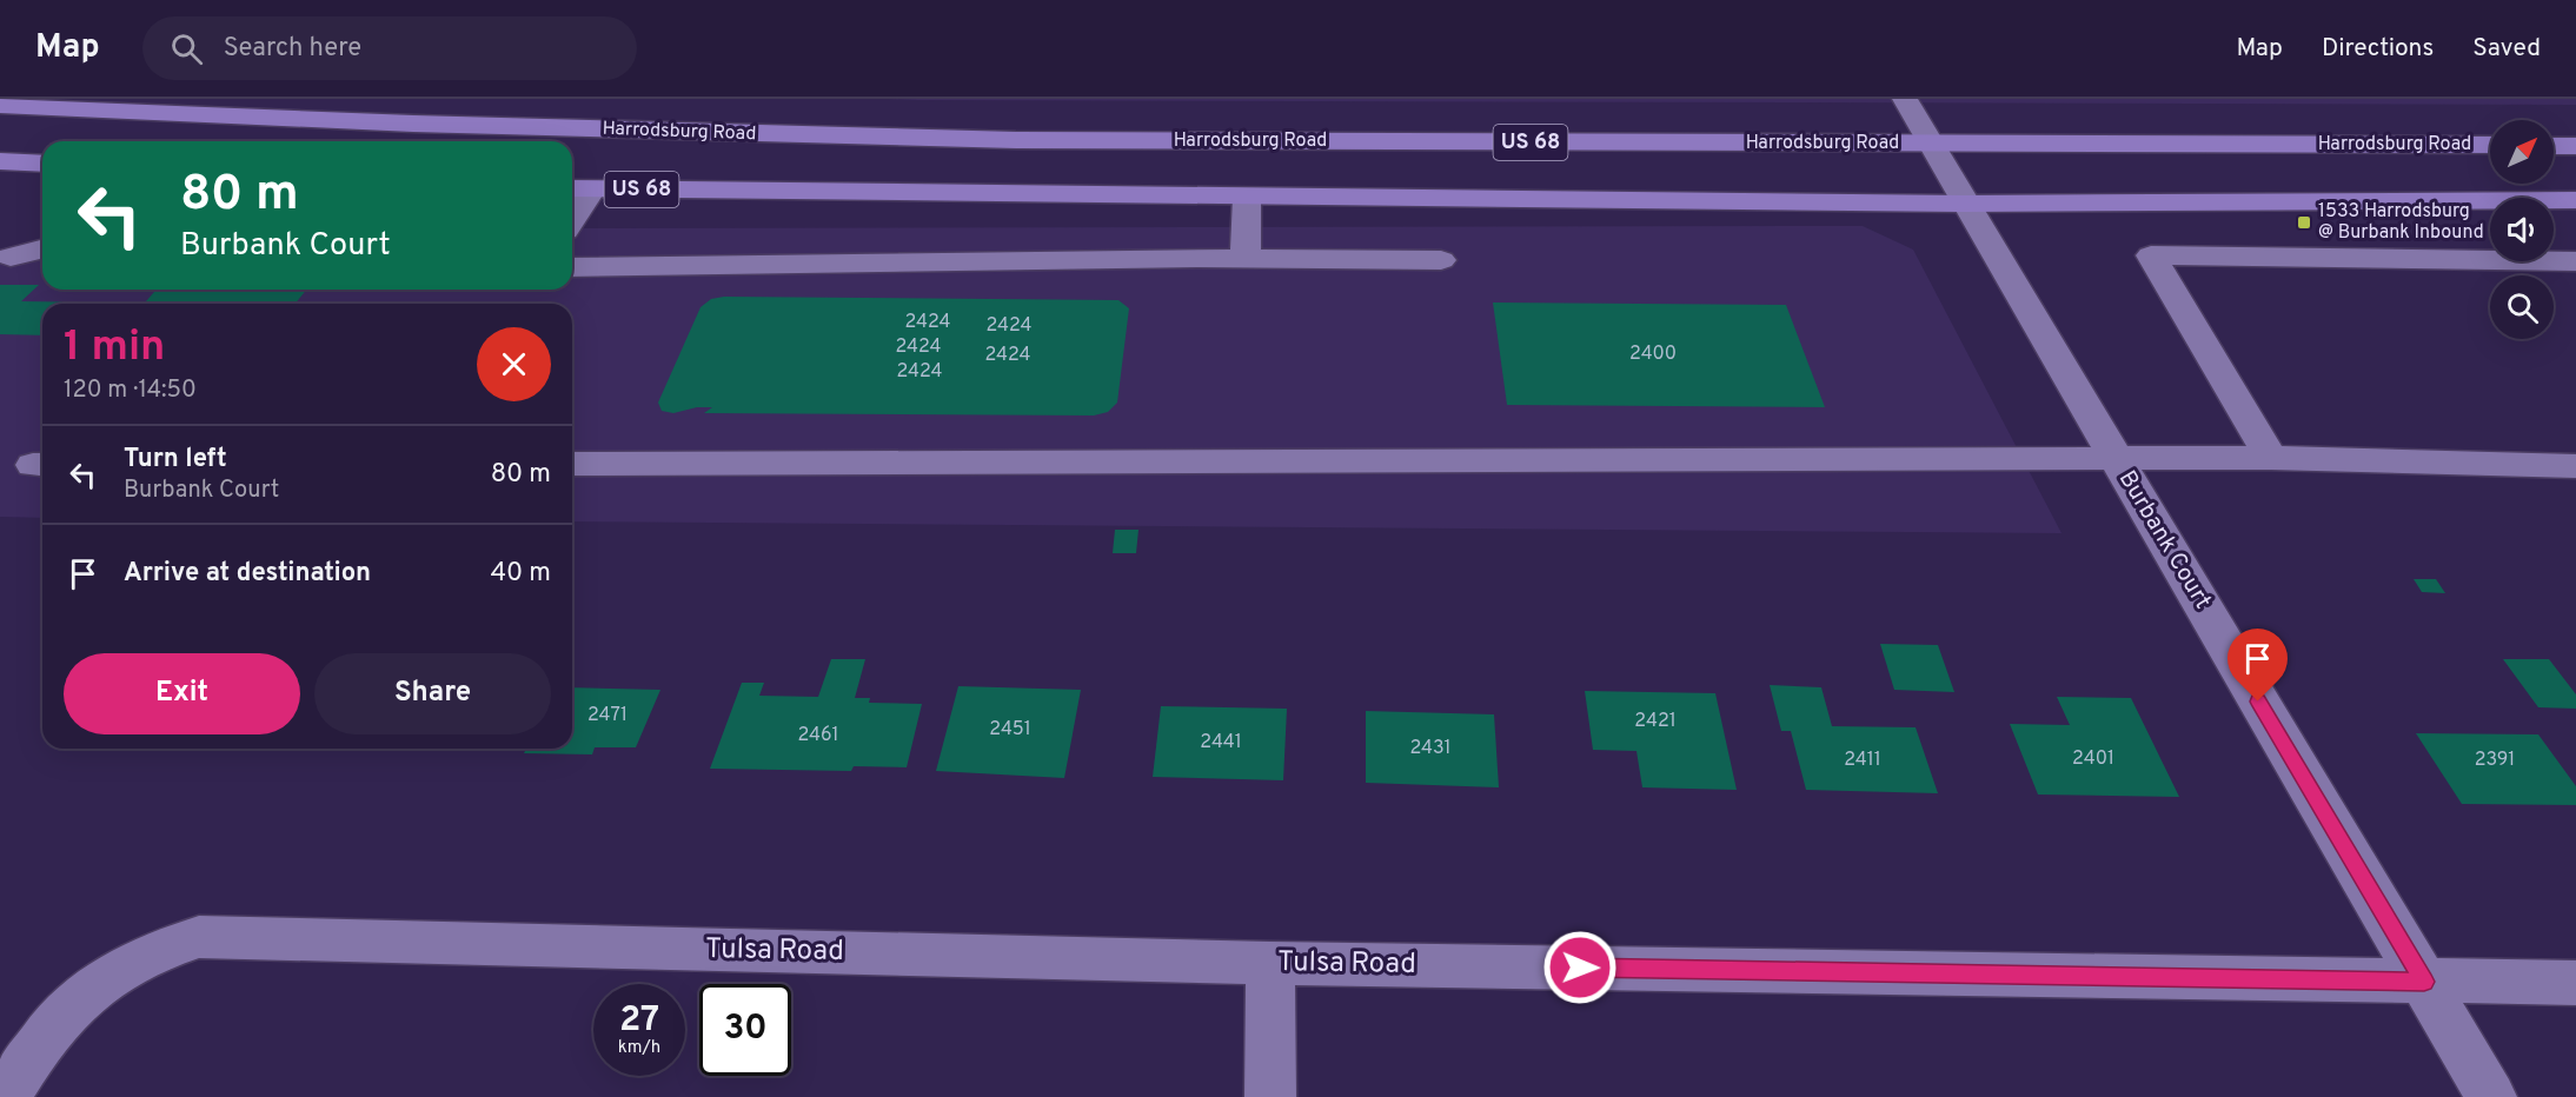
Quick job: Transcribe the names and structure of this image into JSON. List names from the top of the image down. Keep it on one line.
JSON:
{"streets":{"main road":["Harrodsburg Road","US 68"],"street":["Burbank Court","Tulsa Road"]},"crossings":[["Harrodsburg Road","Burbank Court"],["US 68","Burbank Court"],["Burbank Court","Tulsa Road"]],"places":{"transit":["1533 Harrodsburg @ Burbank Inbound"]},"house_numbers":["2424","2424","2424","2400","2424","2424","2471","2421","2451","2461","2441","2431","2401","2411","2391"],"north":"top right","page":{"header":"Map","search":"Search here","nav":["Map","Directions","Saved"],"turn":["80 m","Burbank Court"],"heading":["1 min","120 m · 14:50"],"list":[{"name":"Turn left","note":"Burbank Court","value":"80 m"},{"name":"Arrive at destination","value":"40 m"}],"buttons":["Exit","Share"],"speed":"27 km/h","limit":"30"}}
